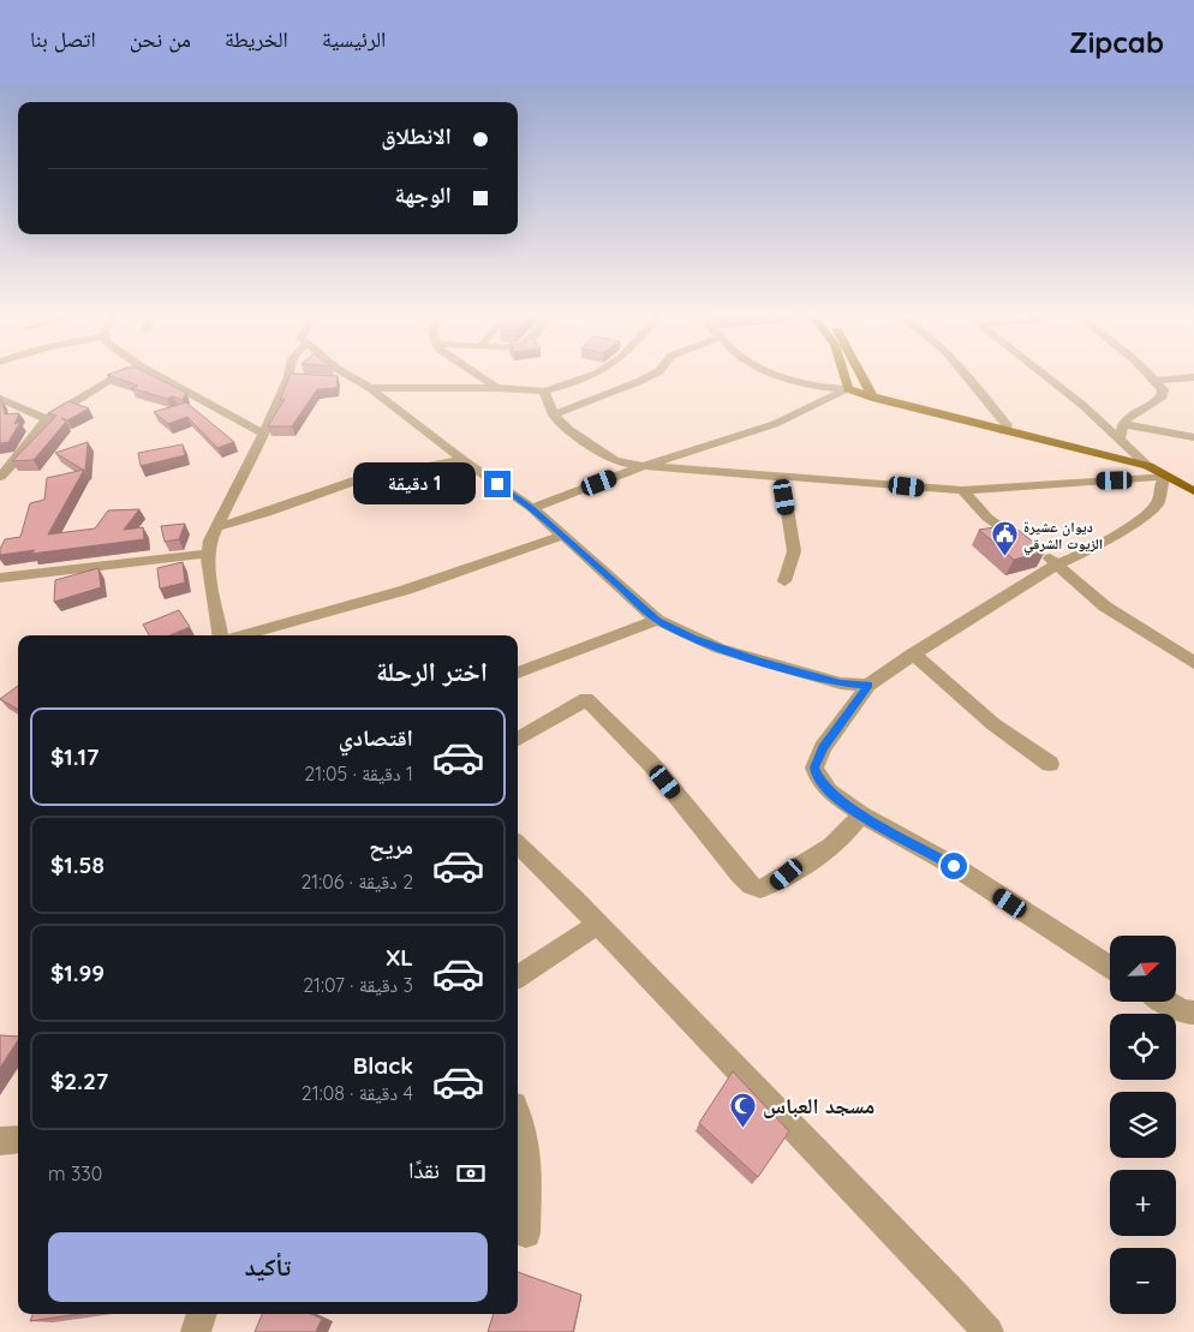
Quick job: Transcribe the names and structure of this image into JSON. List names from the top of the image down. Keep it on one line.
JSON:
{"places":{"public building":["ديوان عشيرة الزيوت الشرقي"],"mosque":["مسجد العباس"]},"north":"top right","page":{"header":"Zipcab","nav":["الرئيسية","الخريطة","من نحن","اتصل بنا"],"banner":["الانطلاق","الوجهة"],"bubble":"1 دقيقة","heading":"اختر الرحلة","list":[{"name":"اقتصادي","note":"1 دقيقة · 21:05","value":"$1.17"},{"name":"مريح","note":"2 دقيقة · 21:06","value":"$1.58"},{"name":"XL","note":"3 دقيقة · 21:07","value":"$1.99"},{"name":"Black","note":"4 دقيقة · 21:08","value":"$2.27"}],"map_buttons":["+","−"],"pay":["نقدًا","330 m"],"buttons":"تأكيد"}}
